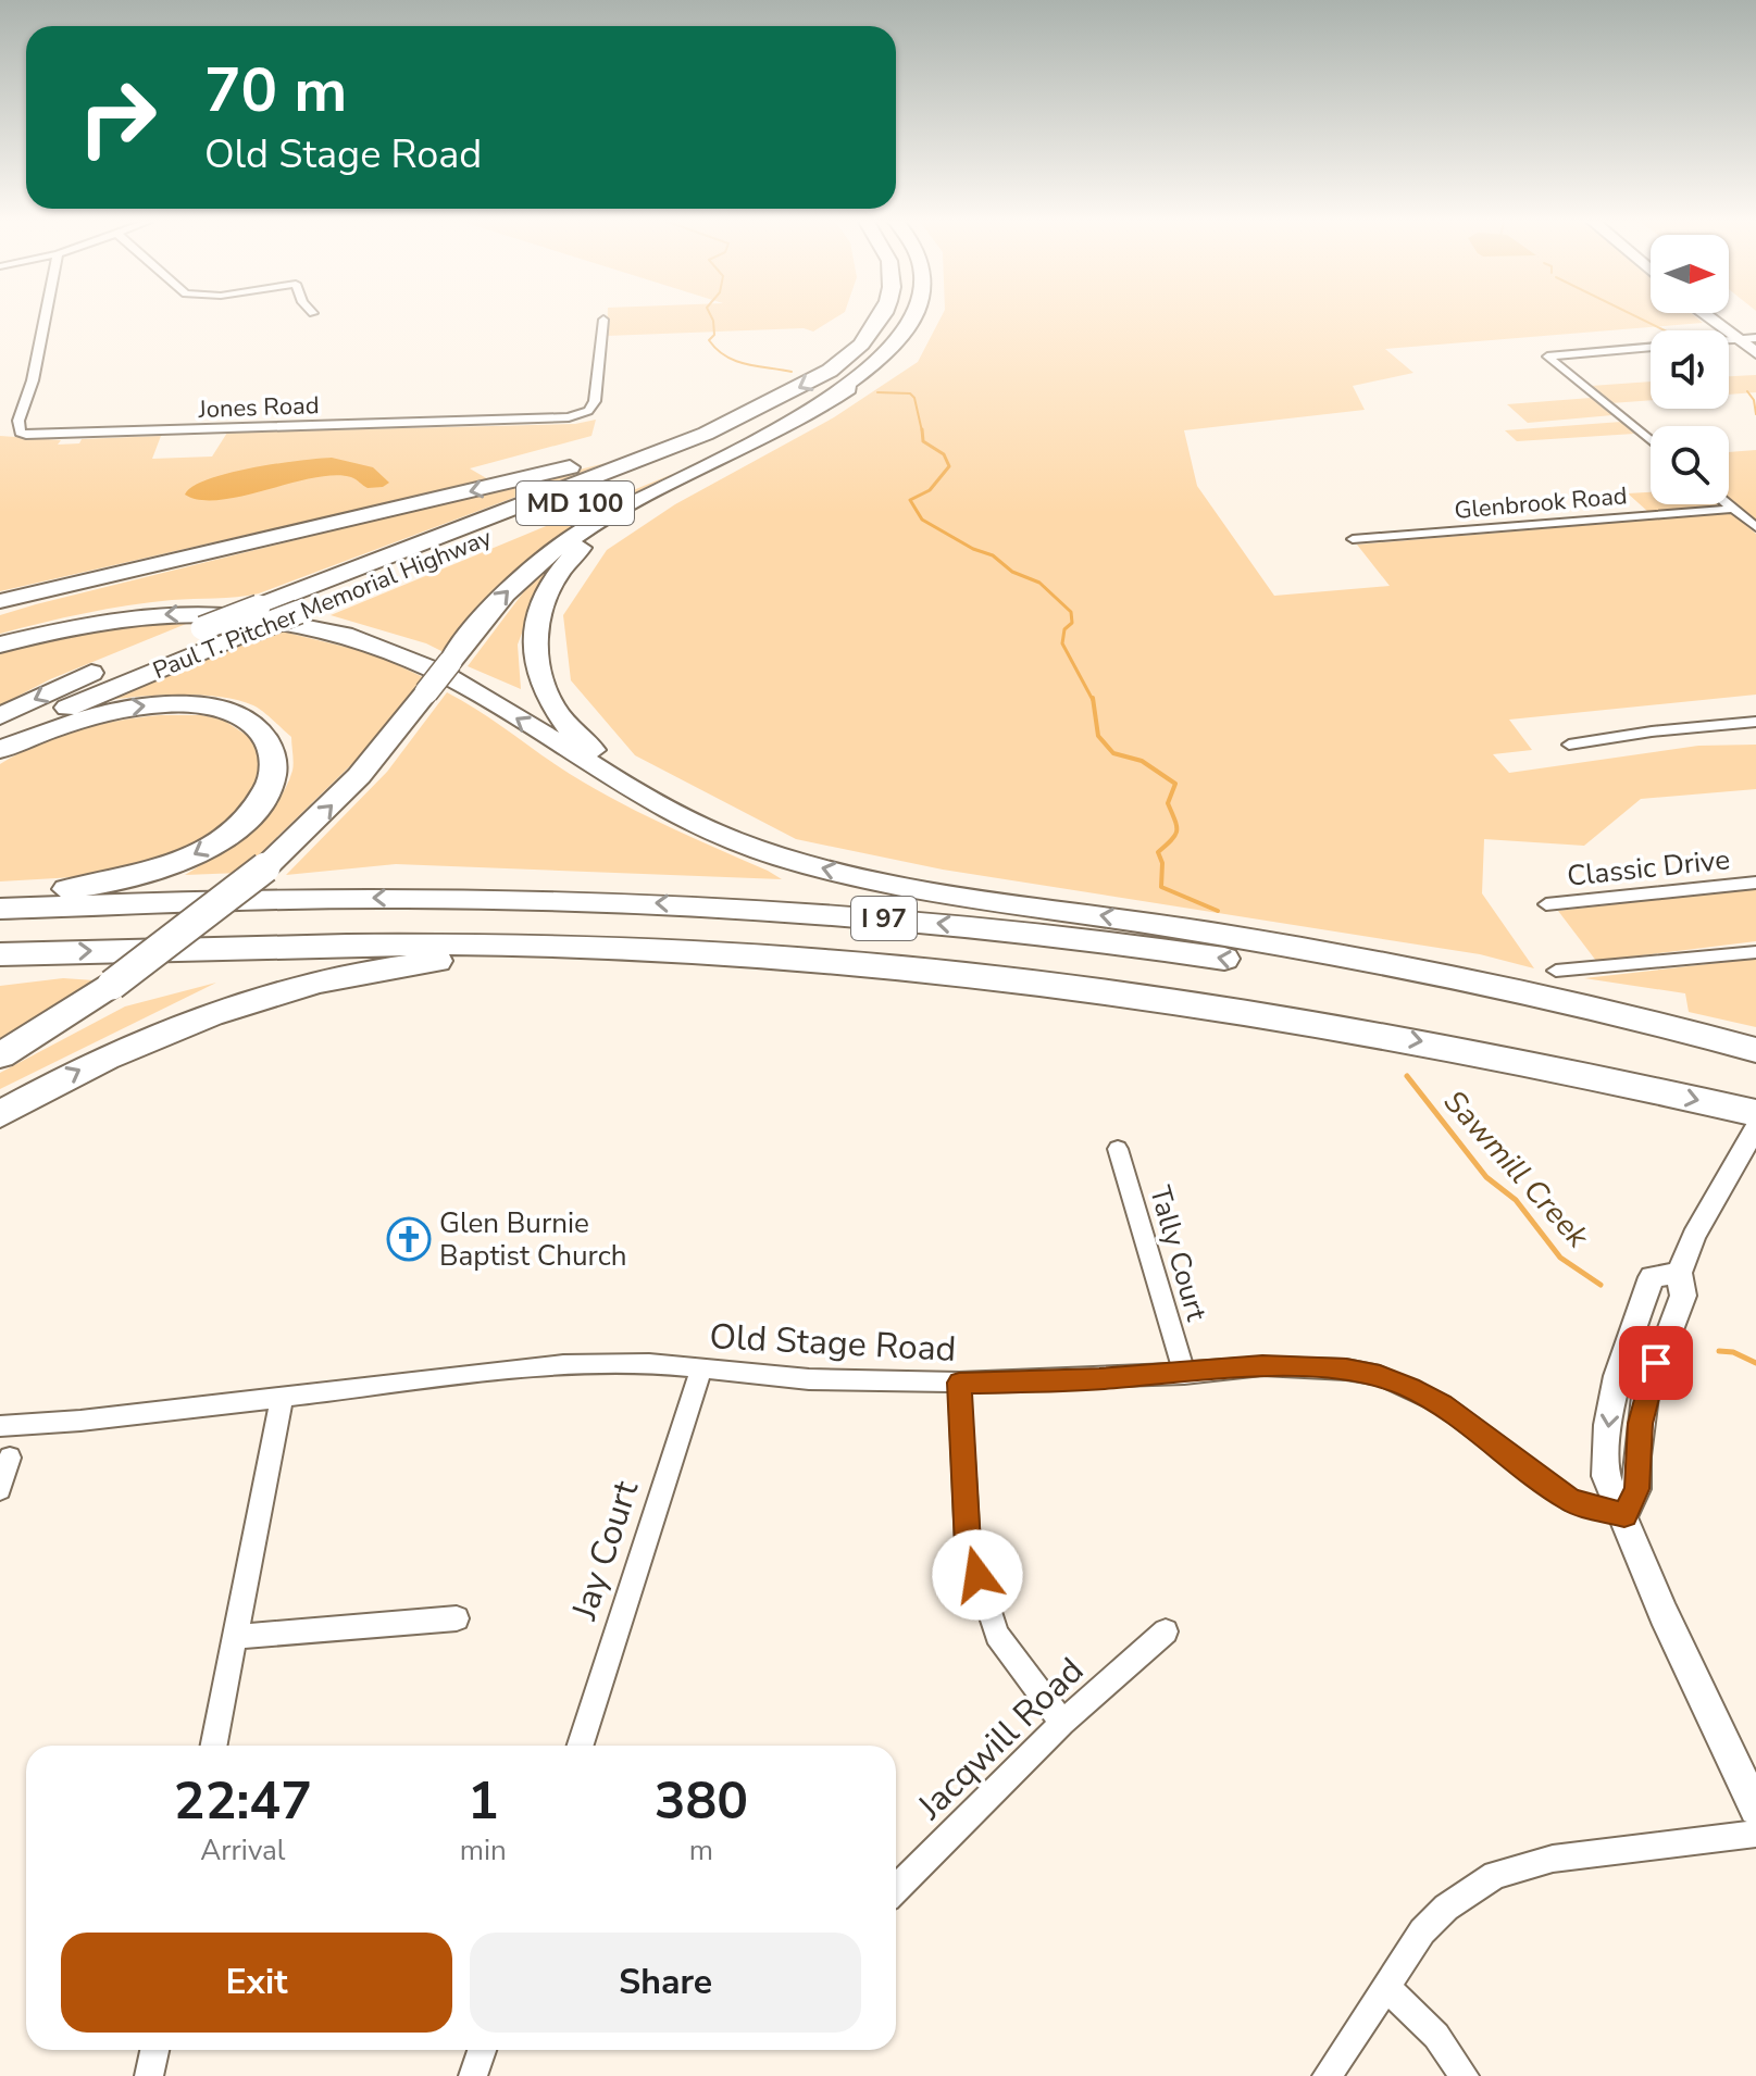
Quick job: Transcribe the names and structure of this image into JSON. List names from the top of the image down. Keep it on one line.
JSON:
{"streets":{"highway":["MD 100","Paul T. Pitcher Memorial Highway","I 97"],"street":["Jones Road","Glenbrook Road","Classic Drive","Tally Court","Old Stage Road","Jay Court","Jacqwill Road"]},"crossings":[["Tally Court","Old Stage Road"],["Old Stage Road","Jay Court"]],"water":["Sawmill Creek"],"places":{"church":["Glen Burnie Baptist Church"]},"north":"right","page":{"turn":["70 m","Old Stage Road"],"eta":["22:47","Arrival","1","min","380","m"],"buttons":["Exit","Share"]}}
